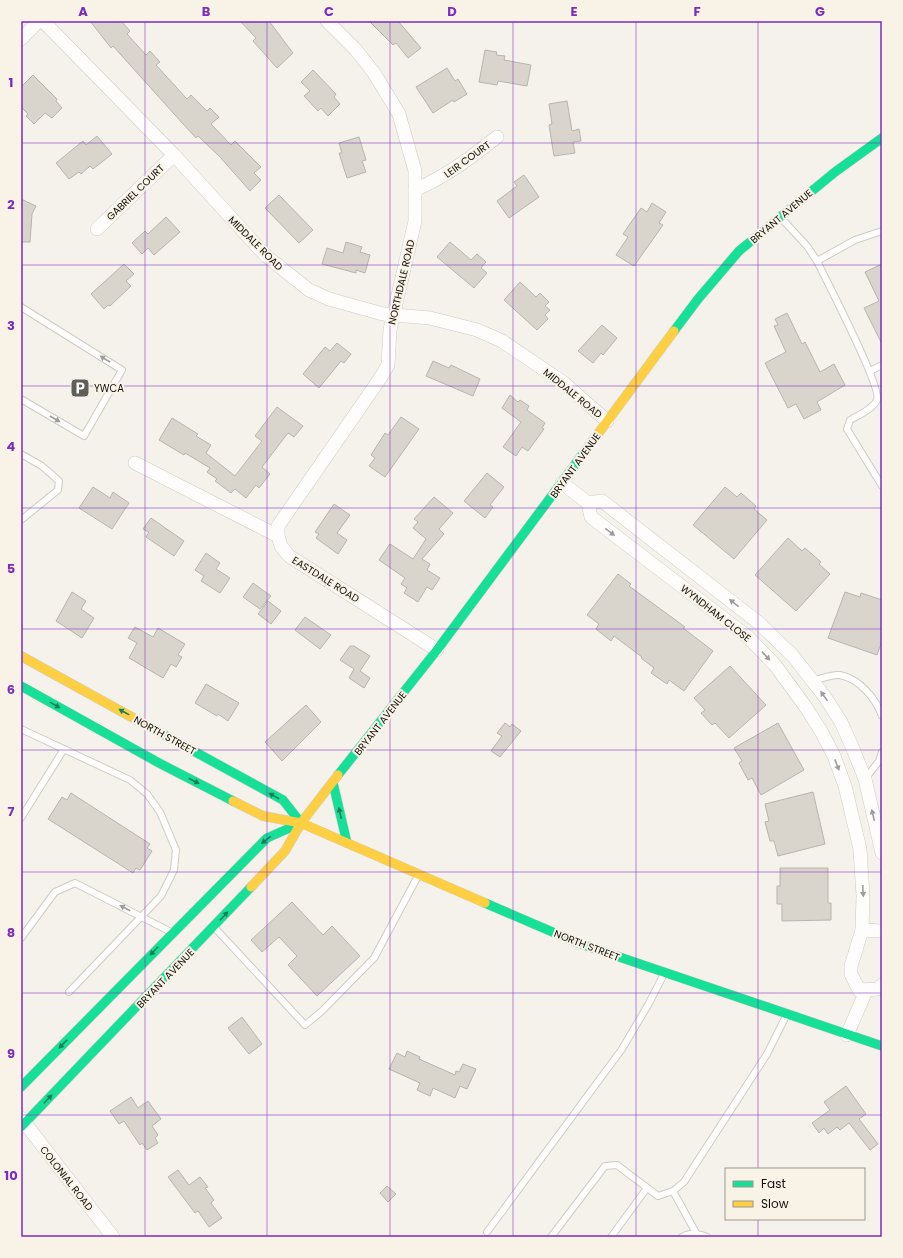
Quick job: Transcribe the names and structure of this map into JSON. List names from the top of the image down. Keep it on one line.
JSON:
{"streets":{"main road":["BRYANT AVENUE","NORTH STREET"],"street":["LEIR COURT","GABRIEL COURT","MIDDALE ROAD","NORTHDALE ROAD","EASTDALE ROAD","WYNDHAM CLOSE","COLONIAL ROAD"]},"crossings":[["LEIR COURT","NORTHDALE ROAD"],["GABRIEL COURT","MIDDALE ROAD"],["BRYANT AVENUE","MIDDALE ROAD"],["BRYANT AVENUE","EASTDALE ROAD"],["BRYANT AVENUE","WYNDHAM CLOSE"],["BRYANT AVENUE","NORTH STREET"],["BRYANT AVENUE","COLONIAL ROAD"],["MIDDALE ROAD","NORTHDALE ROAD"],["NORTHDALE ROAD","EASTDALE ROAD"]],"places":{"parking":["YWCA"]},"legend":["Fast","Slow"],"grid":{"columns":["A","B","C","D","E","F","G"],"rows":["1","2","3","4","5","6","7","8","9","10"]}}
